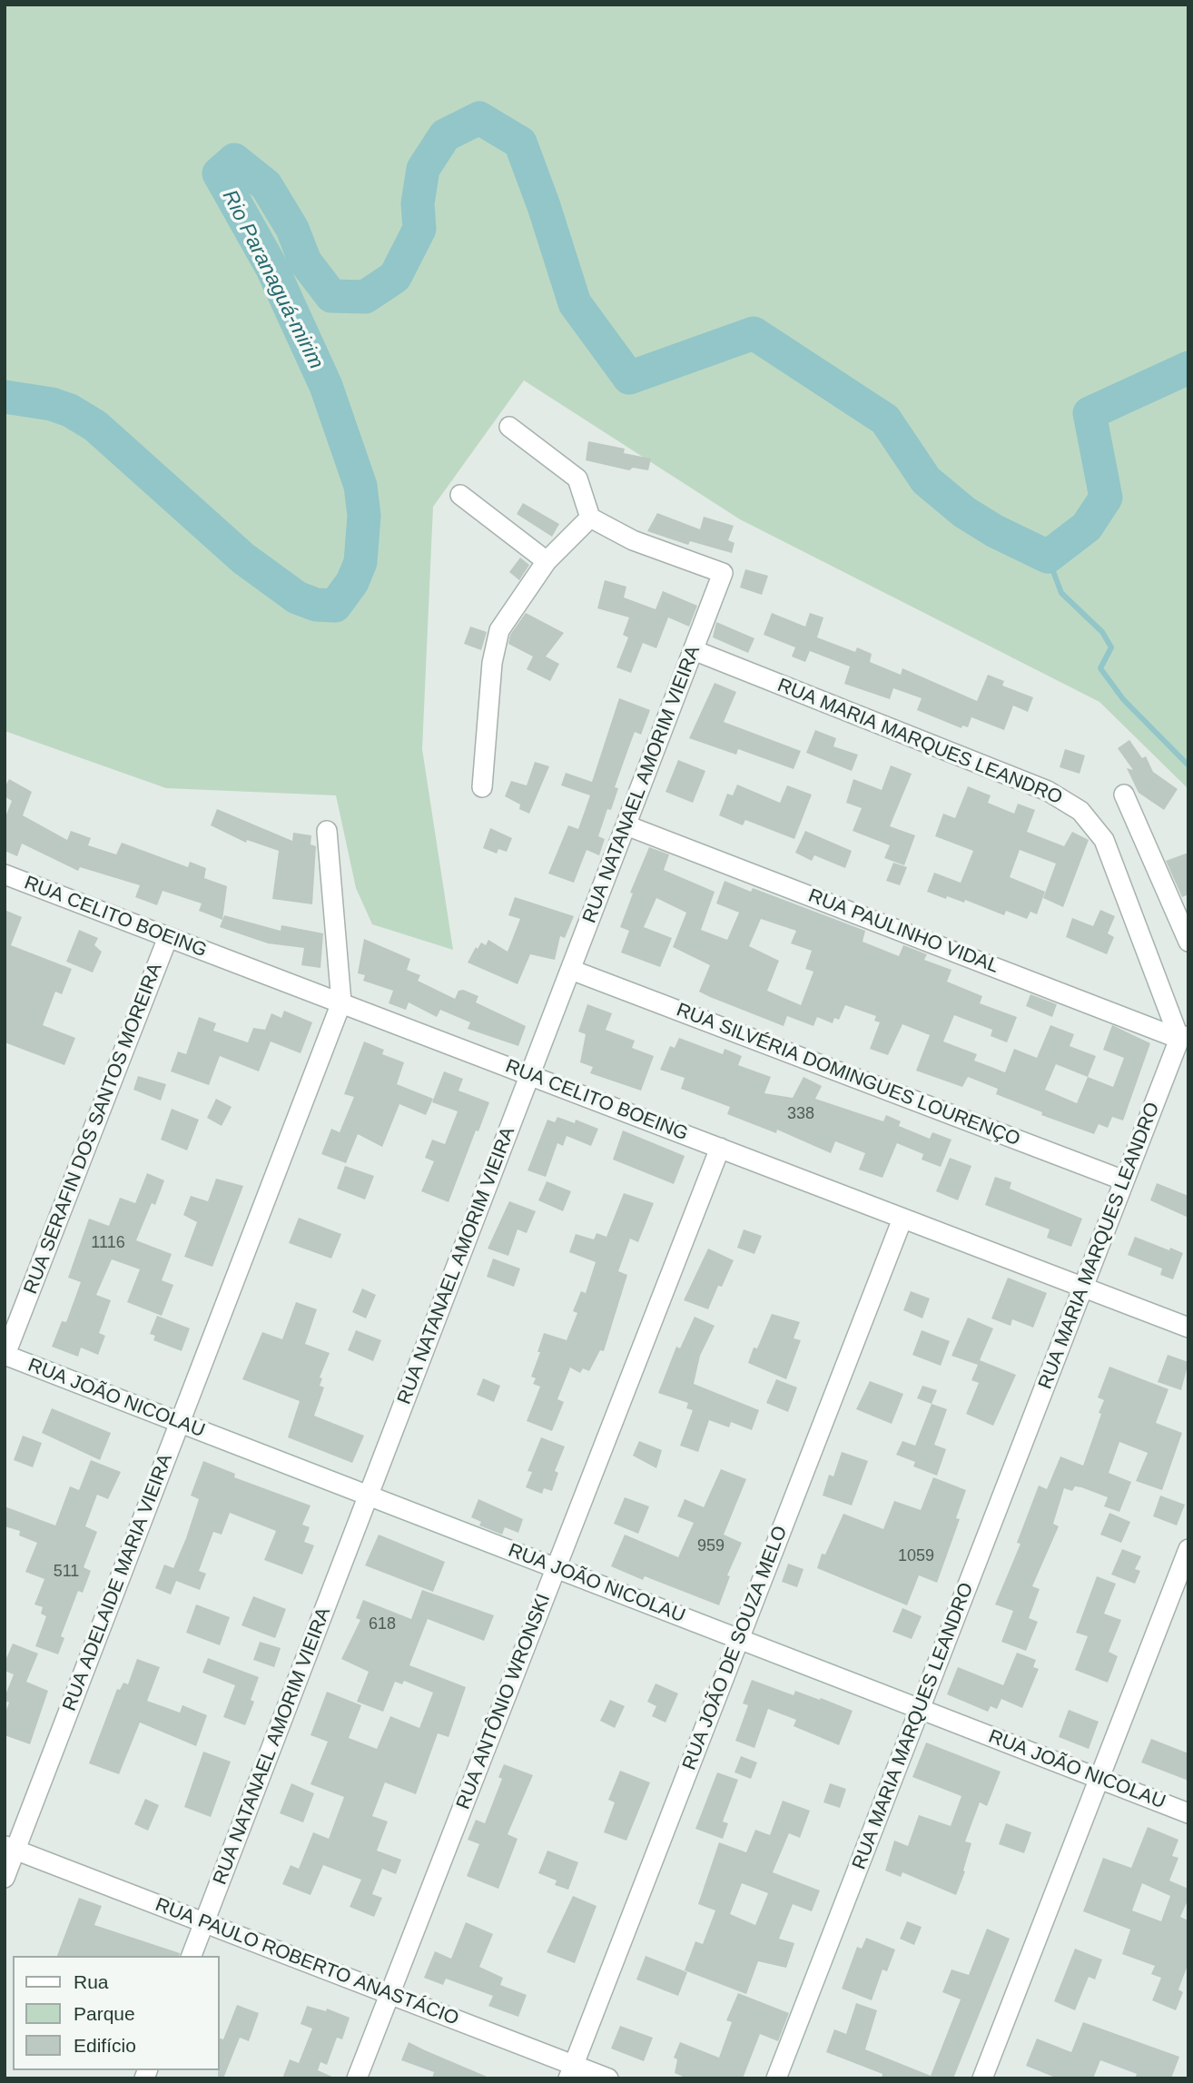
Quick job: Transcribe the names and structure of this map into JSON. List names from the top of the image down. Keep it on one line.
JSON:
{"streets":{"street":["RUA MARIA MARQUES LEANDRO","RUA NATANAEL AMORIM VIEIRA","RUA CELITO BOEING","RUA PAULINHO VIDAL","RUA SILVÉRIA DOMINGUES LOURENÇO","RUA SERAFIN DOS SANTOS MOREIRA","RUA JOÃO NICOLAU","RUA ADELAIDE MARIA VIEIRA","RUA JOÃO DE SOUZA MELO","RUA ANTÔNIO WRONSKI","RUA PAULO ROBERTO ANASTÁCIO"]},"crossings":[["RUA MARIA MARQUES LEANDRO","RUA NATANAEL AMORIM VIEIRA"],["RUA MARIA MARQUES LEANDRO","RUA CELITO BOEING"],["RUA MARIA MARQUES LEANDRO","RUA PAULINHO VIDAL"],["RUA MARIA MARQUES LEANDRO","RUA SILVÉRIA DOMINGUES LOURENÇO"],["RUA MARIA MARQUES LEANDRO","RUA JOÃO NICOLAU"],["RUA NATANAEL AMORIM VIEIRA","RUA CELITO BOEING"],["RUA NATANAEL AMORIM VIEIRA","RUA PAULINHO VIDAL"],["RUA NATANAEL AMORIM VIEIRA","RUA SILVÉRIA DOMINGUES LOURENÇO"],["RUA NATANAEL AMORIM VIEIRA","RUA JOÃO NICOLAU"],["RUA NATANAEL AMORIM VIEIRA","RUA PAULO ROBERTO ANASTÁCIO"],["RUA CELITO BOEING","RUA SERAFIN DOS SANTOS MOREIRA"],["RUA CELITO BOEING","RUA ADELAIDE MARIA VIEIRA"],["RUA CELITO BOEING","RUA JOÃO DE SOUZA MELO"],["RUA CELITO BOEING","RUA ANTÔNIO WRONSKI"],["RUA SERAFIN DOS SANTOS MOREIRA","RUA JOÃO NICOLAU"],["RUA JOÃO NICOLAU","RUA ADELAIDE MARIA VIEIRA"],["RUA JOÃO NICOLAU","RUA JOÃO DE SOUZA MELO"],["RUA JOÃO NICOLAU","RUA ANTÔNIO WRONSKI"],["RUA ADELAIDE MARIA VIEIRA","RUA PAULO ROBERTO ANASTÁCIO"],["RUA JOÃO DE SOUZA MELO","RUA PAULO ROBERTO ANASTÁCIO"],["RUA ANTÔNIO WRONSKI","RUA PAULO ROBERTO ANASTÁCIO"]],"water":["Rio Paranaguá-mirim"],"house_numbers":["338","1116","959","1059","511","618"],"legend":["Rua","Parque","Edifício"]}
